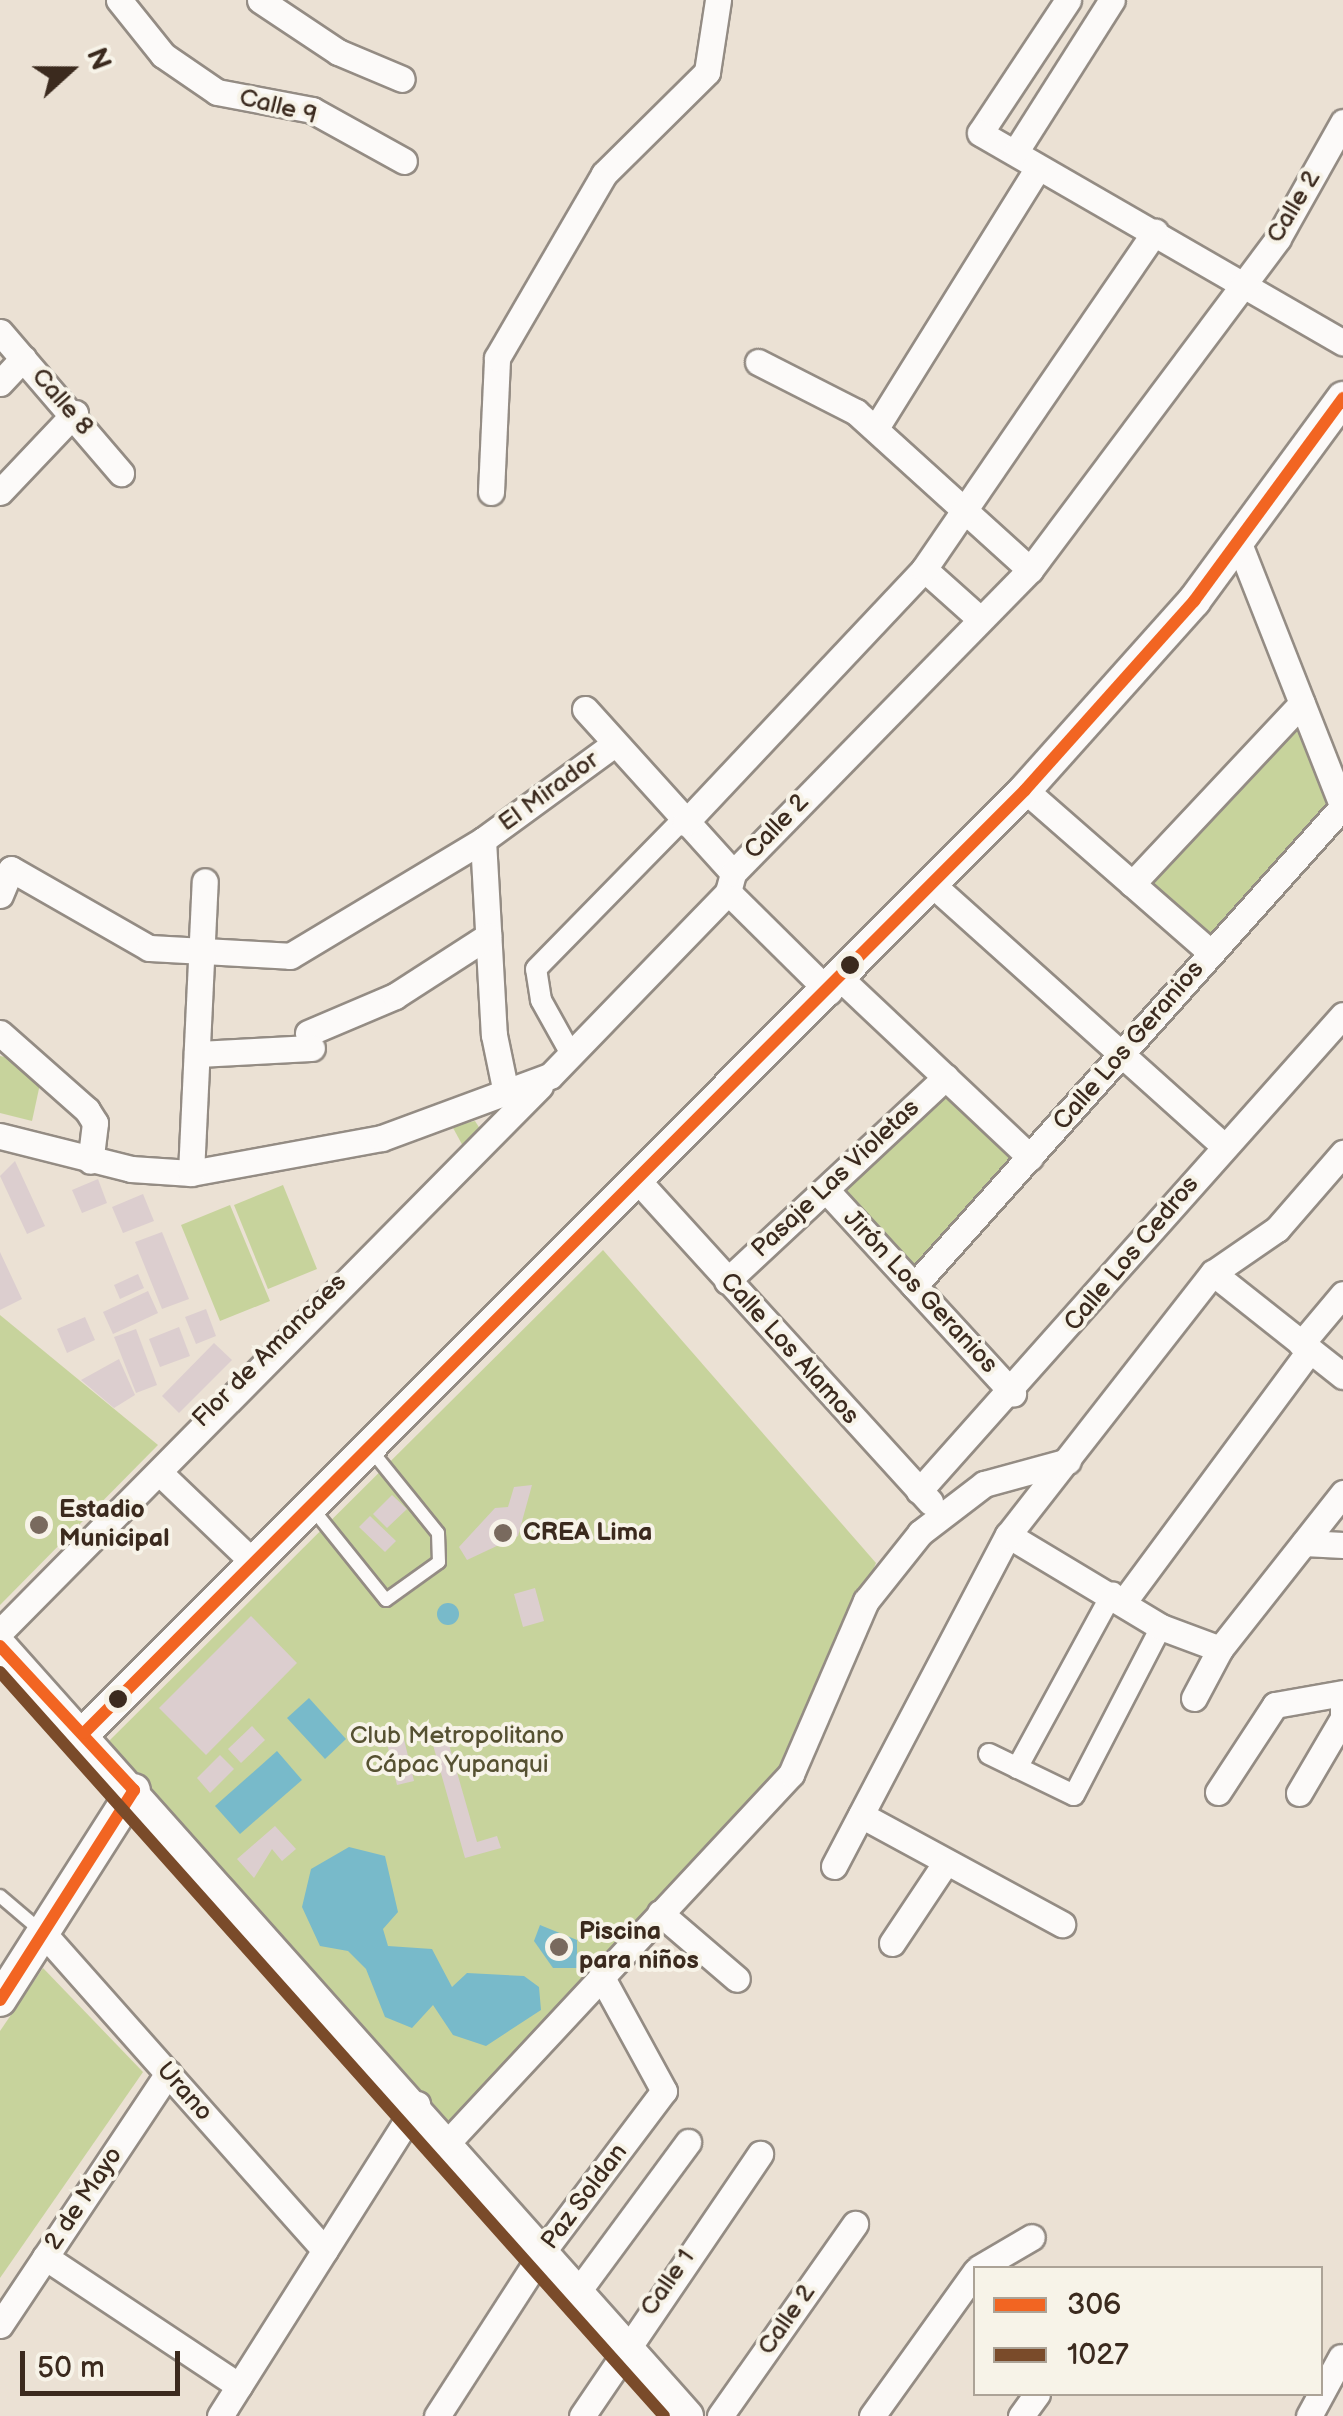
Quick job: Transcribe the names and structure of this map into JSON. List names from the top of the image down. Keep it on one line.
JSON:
{"streets":{"street":["Calle 9","Calle 2","Calle 8","El Mirador","Calle Los Geranios","Pasaje Las Violetas","Calle Los Cedros","Jirón Los Geranios","Calle Los Alamos","Flor de Amancaes","Urano","Paz Soldan","2 de Mayo","Calle 1"]},"crossings":[["Calle 2","Flor de Amancaes"],["Calle Los Geranios","Jirón Los Geranios"],["Pasaje Las Violetas","Jirón Los Geranios"],["Pasaje Las Violetas","Calle Los Alamos"],["Calle Los Cedros","Jirón Los Geranios"],["Calle Los Cedros","Calle Los Alamos"],["Urano","2 de Mayo"]],"parks":["Club Metropolitano Cápac Yupanqui"],"places":["Estadio Municipal","CREA Lima","Piscina para niños"],"lines":["transit line 306","transit line 1027"],"legend":["306","1027"],"scale_bar":"50 m","north":"right"}
